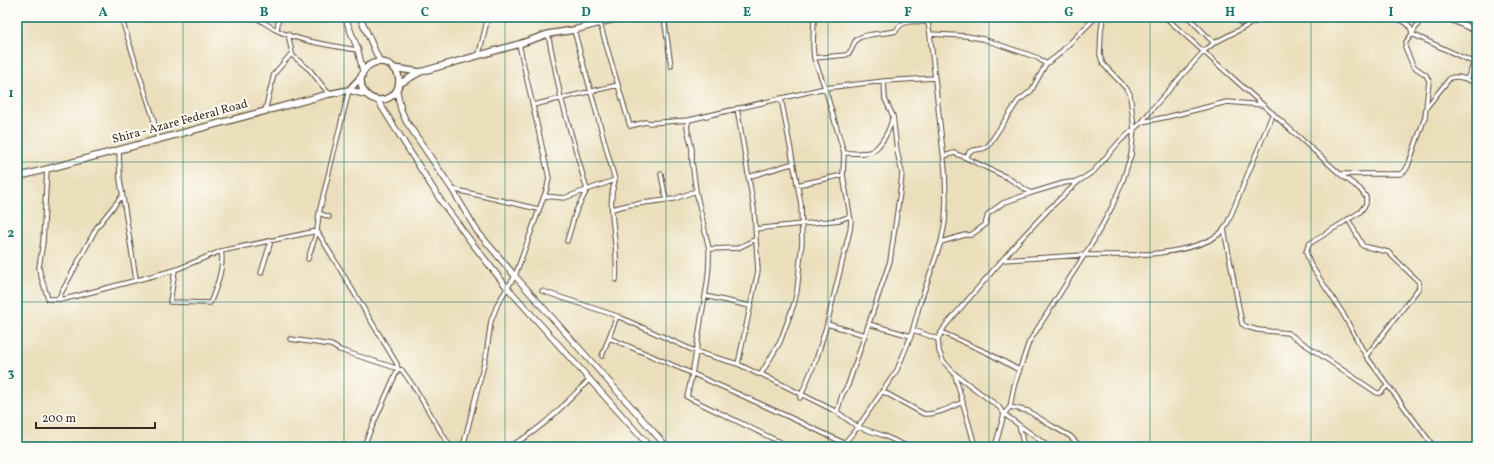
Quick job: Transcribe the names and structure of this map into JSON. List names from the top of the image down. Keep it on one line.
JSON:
{"streets":{"main road":["Shira - Azare Federal Road"]},"scale_bar":"200 m","grid":{"columns":["A","B","C","D","E","F","G","H","I"],"rows":["1","2","3"]}}
